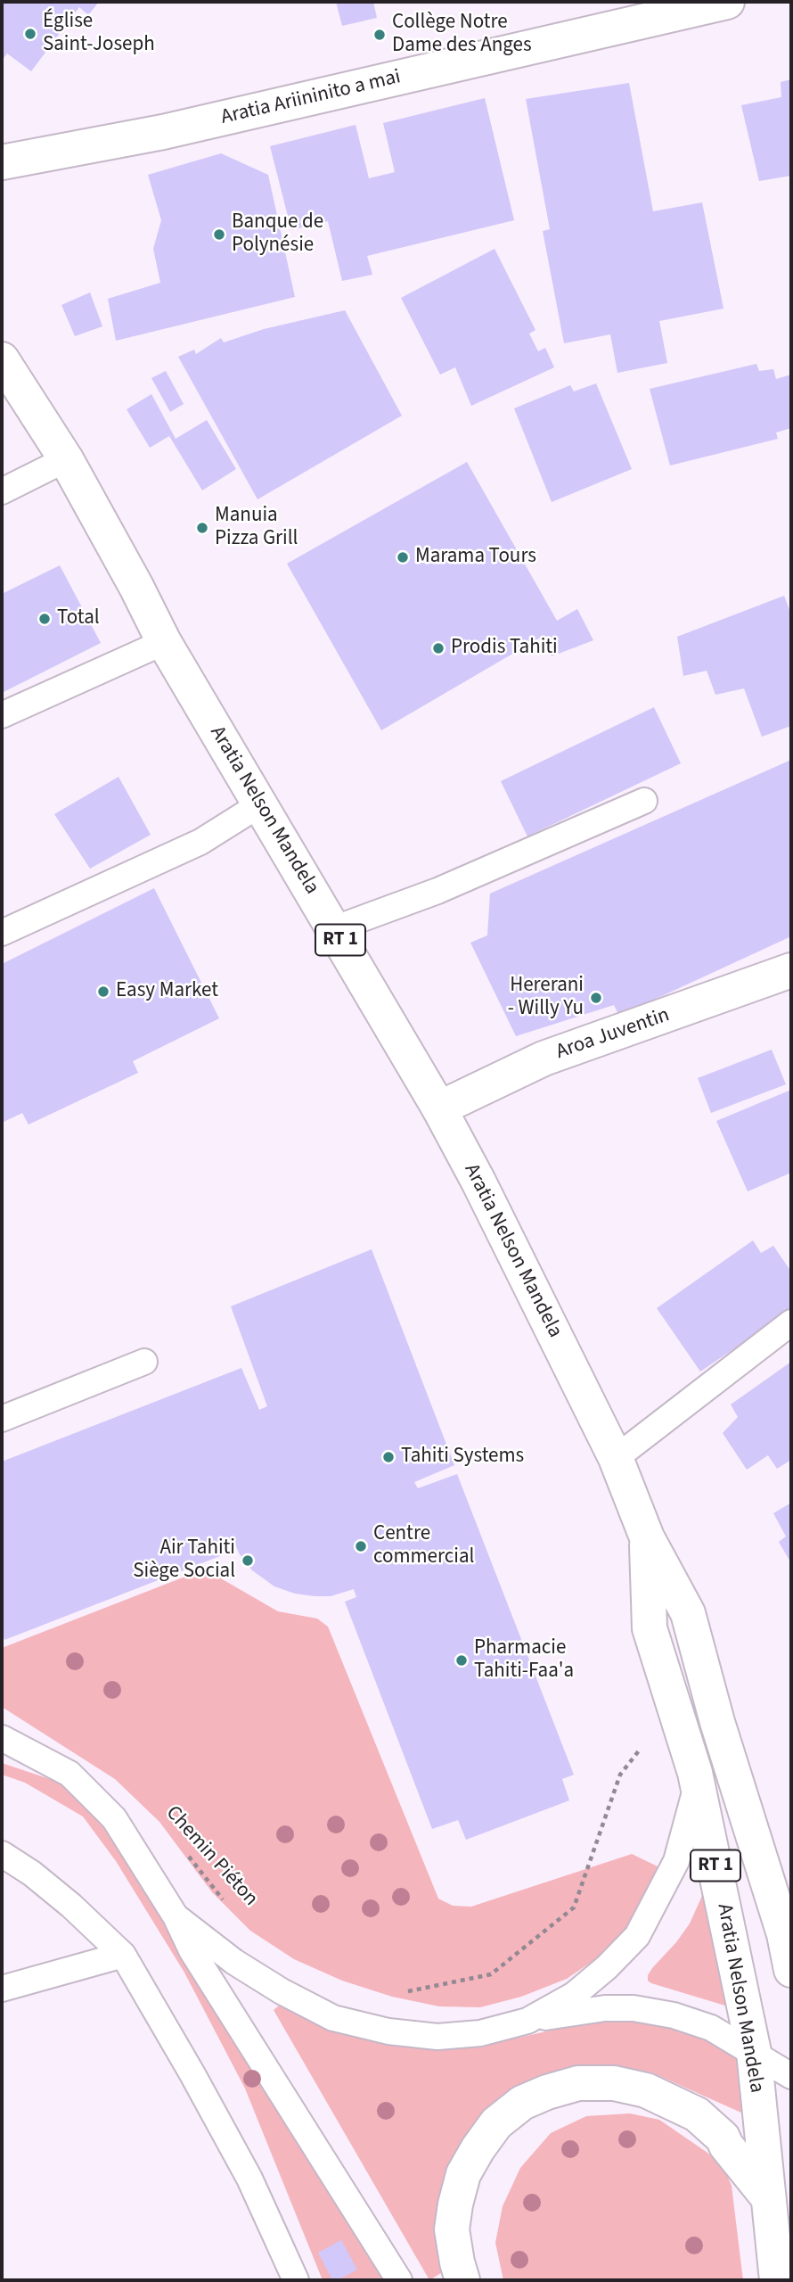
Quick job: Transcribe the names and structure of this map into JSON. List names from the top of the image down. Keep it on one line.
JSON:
{"streets":{"main road":["Aratia Ariininito a mai","Aratia Nelson Mandela","RT 1","Aroa Juventin"],"path":["Chemin Piéton"]},"crossings":[["Aratia Nelson Mandela","Aroa Juventin"]],"places":["Église Saint-Joseph","Collège Notre Dame des Anges","Banque de Polynésie","Manuia Pizza Grill","Marama Tours","Total","Prodis Tahiti","Easy Market","Hererani - Willy Yu","Tahiti Systems","Centre commercial","Air Tahiti Siège Social","Pharmacie Tahiti-Faa'a"]}
